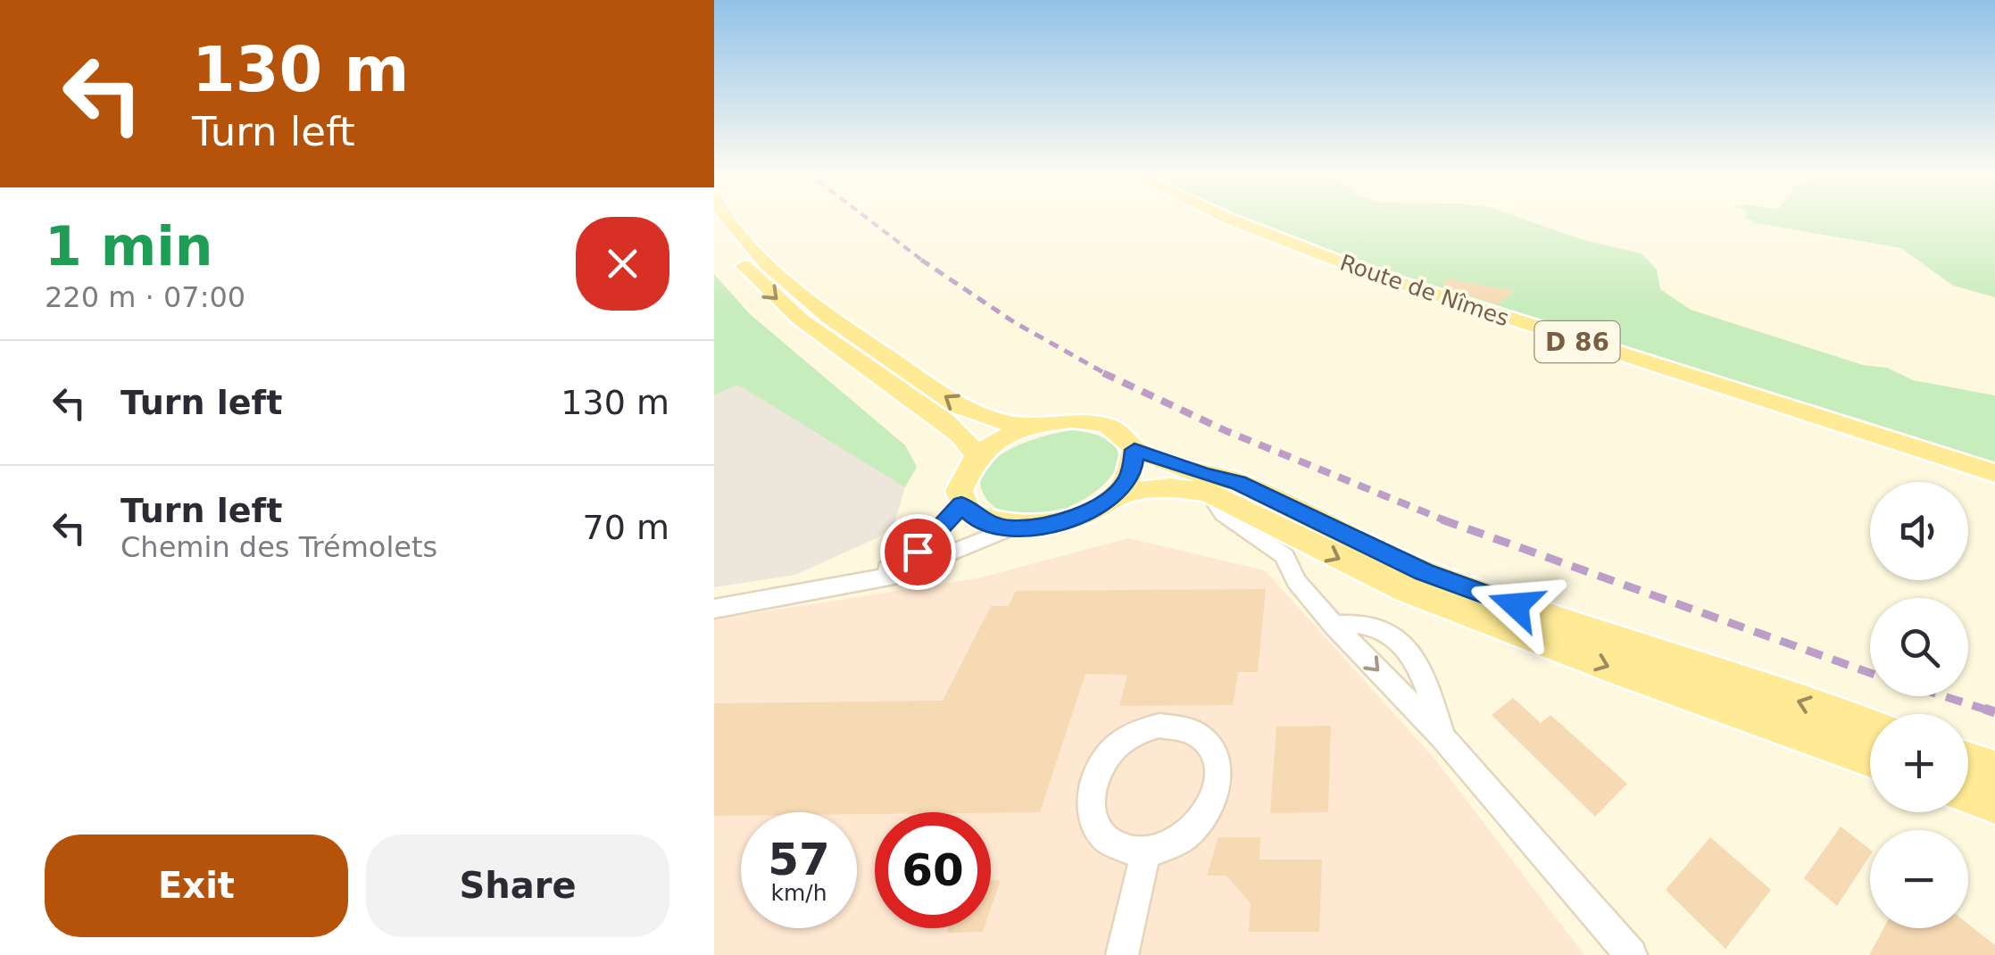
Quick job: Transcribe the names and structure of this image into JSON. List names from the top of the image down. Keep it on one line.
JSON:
{"streets":{"main road":["Route de Nîmes","D 86"]},"page":{"turn":["130 m","Turn left"],"heading":["1 min","220 m · 07:00"],"list":[{"name":"Turn left","value":"130 m"},{"name":"Turn left","note":"Chemin des Trémolets","value":"70 m"}],"map_buttons":["+","−"],"speed":"57 km/h","limit":"60","buttons":["Exit","Share"]}}
